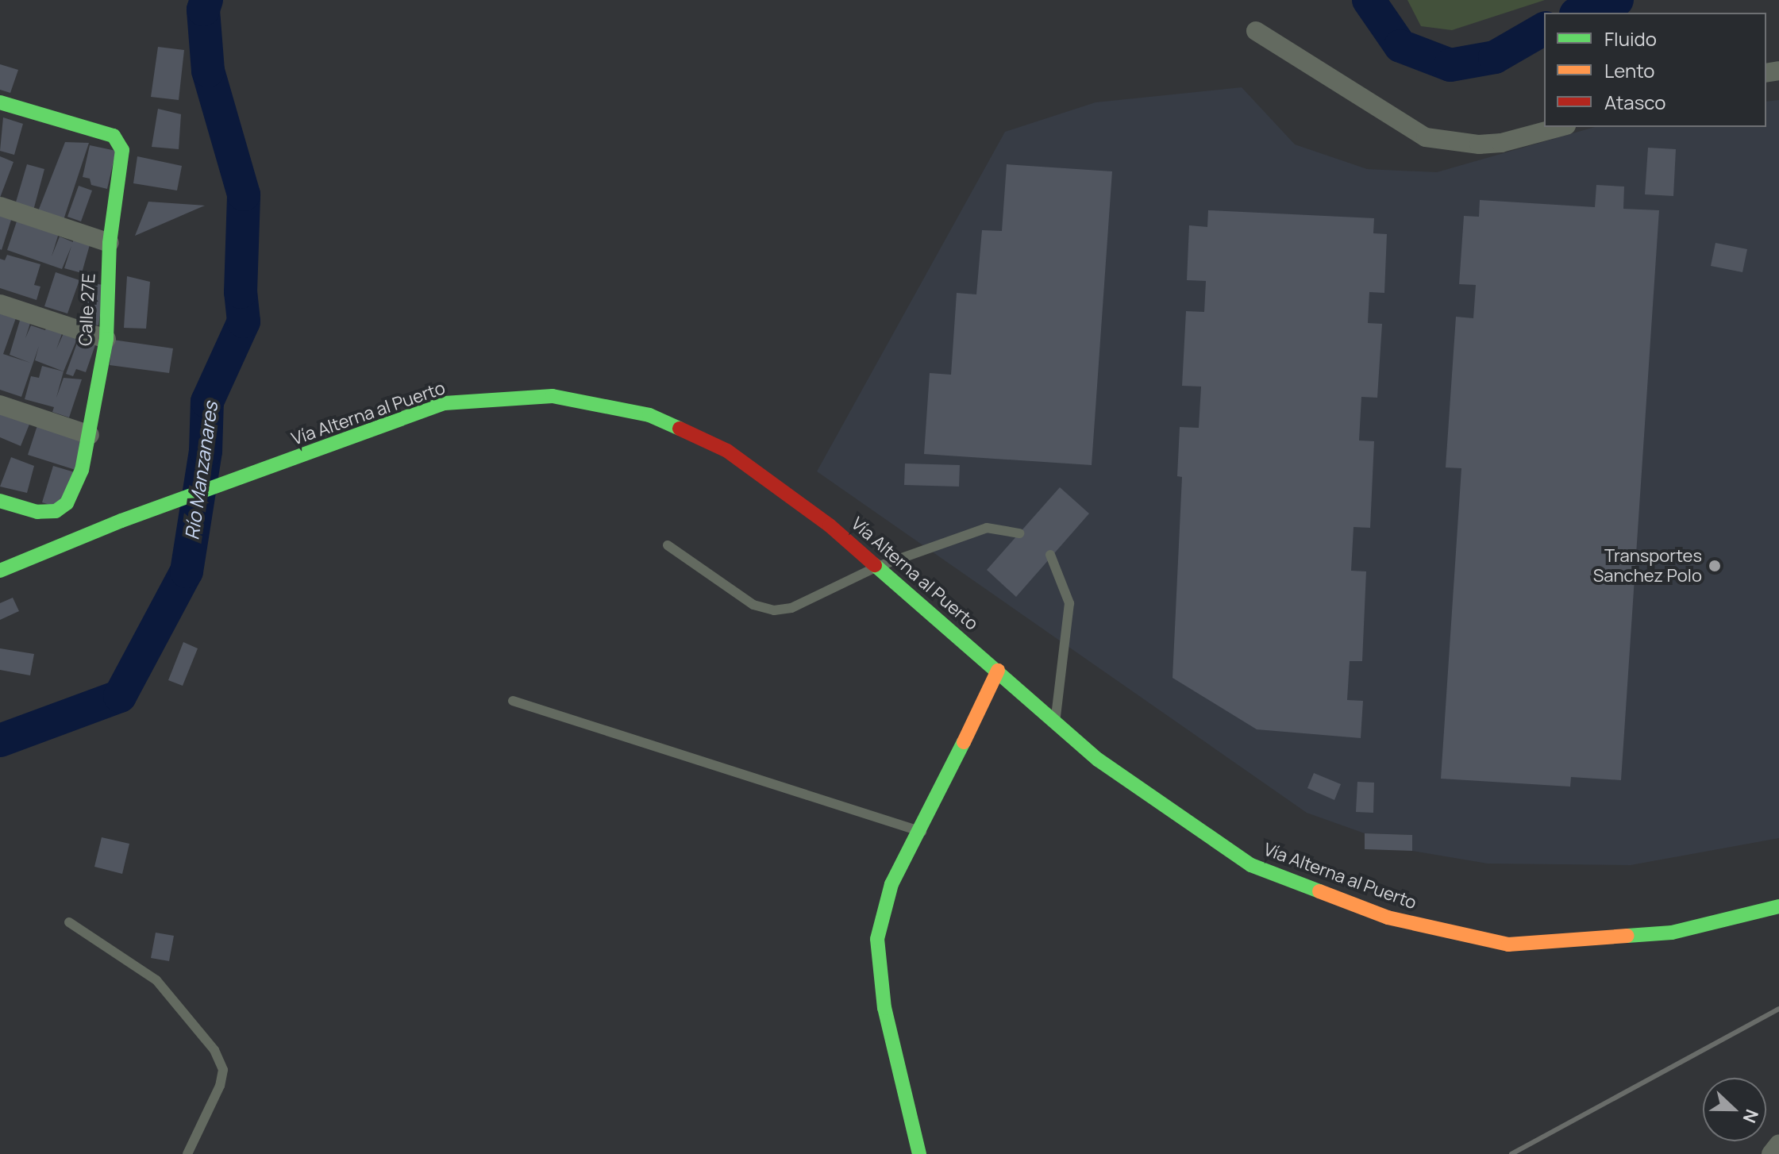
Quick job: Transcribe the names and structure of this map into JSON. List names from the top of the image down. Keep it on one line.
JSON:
{"streets":{"main road":["Calle 27E","Vía Alterna al Puerto"]},"water":["Río Manzanares"],"places":["Transportes Sanchez Polo"],"legend":["Fluido","Lento","Atasco"],"north":"right"}
